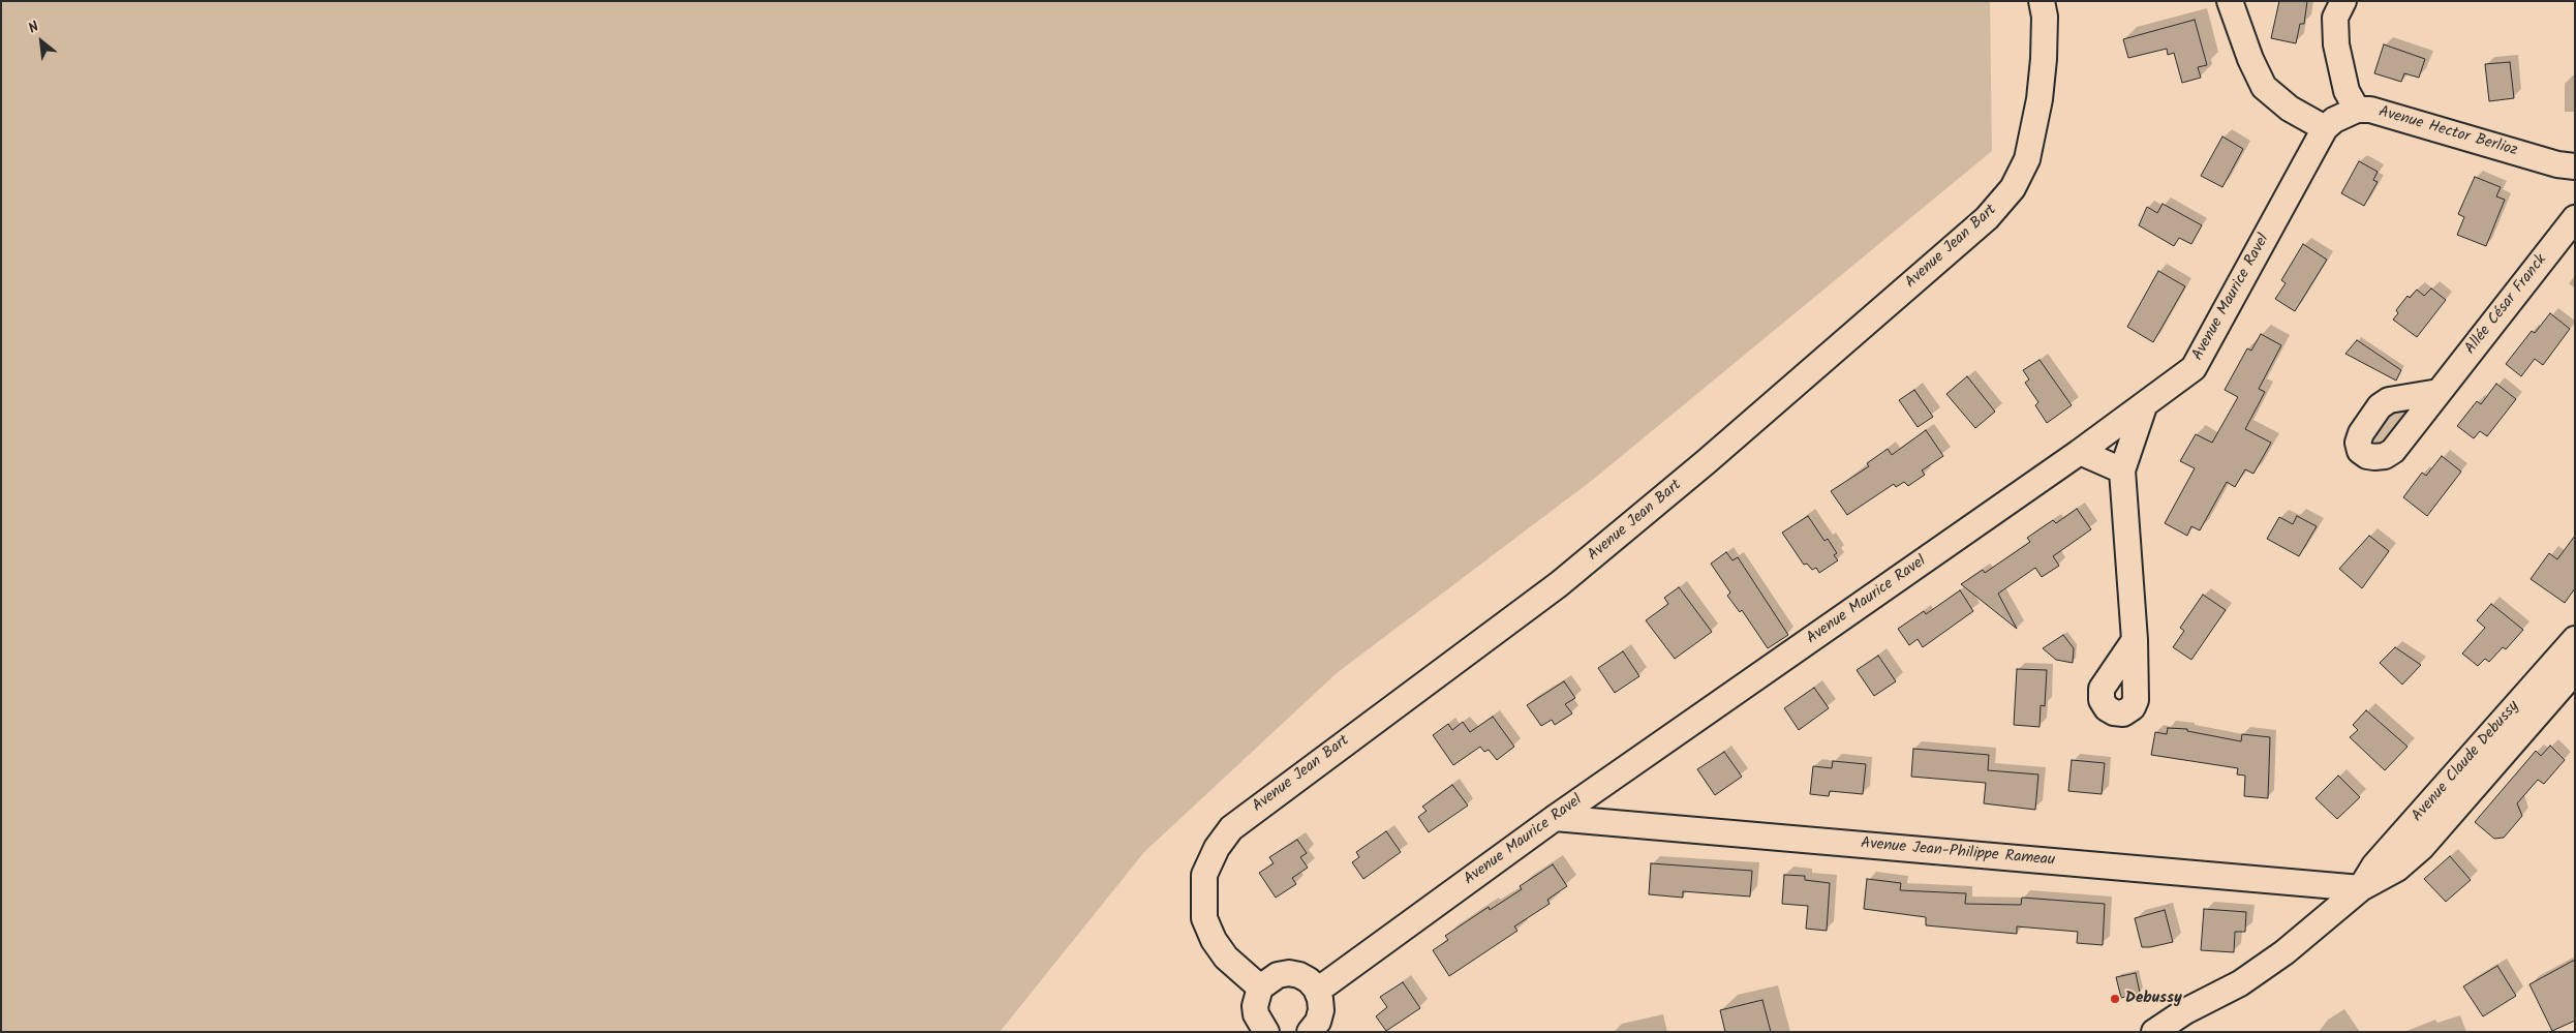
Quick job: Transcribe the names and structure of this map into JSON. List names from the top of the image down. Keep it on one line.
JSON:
{"streets":{"street":["Avenue Hector Berlioz","Avenue Jean Bart","Avenue Maurice Ravel","Allée César Franck","Avenue Claude Debussy","Avenue Jean-Philippe Rameau"]},"crossings":[["Avenue Hector Berlioz","Avenue Maurice Ravel"],["Avenue Maurice Ravel","Avenue Jean-Philippe Rameau"],["Avenue Claude Debussy","Avenue Jean-Philippe Rameau"]],"places":["Debussy"],"north":"top left"}
